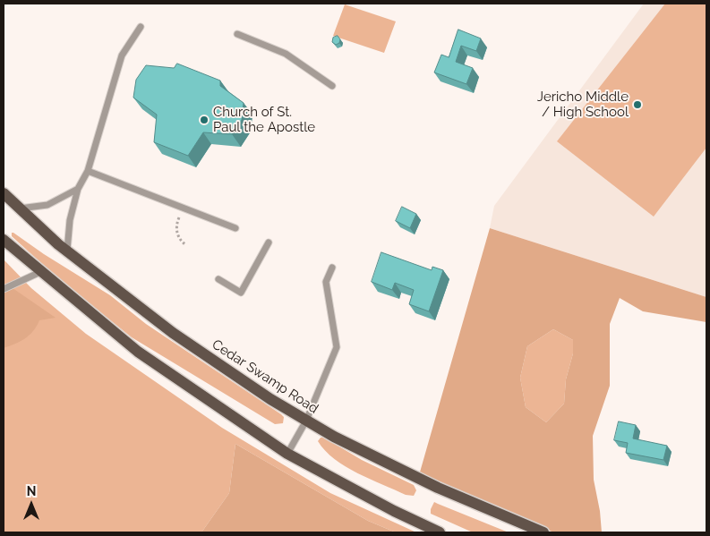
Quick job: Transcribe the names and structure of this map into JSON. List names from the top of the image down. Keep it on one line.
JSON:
{"streets":{"main road":["Cedar Swamp Road"]},"places":["Jericho Middle / High School","Church of St. Paul the Apostle"],"north":"top"}
